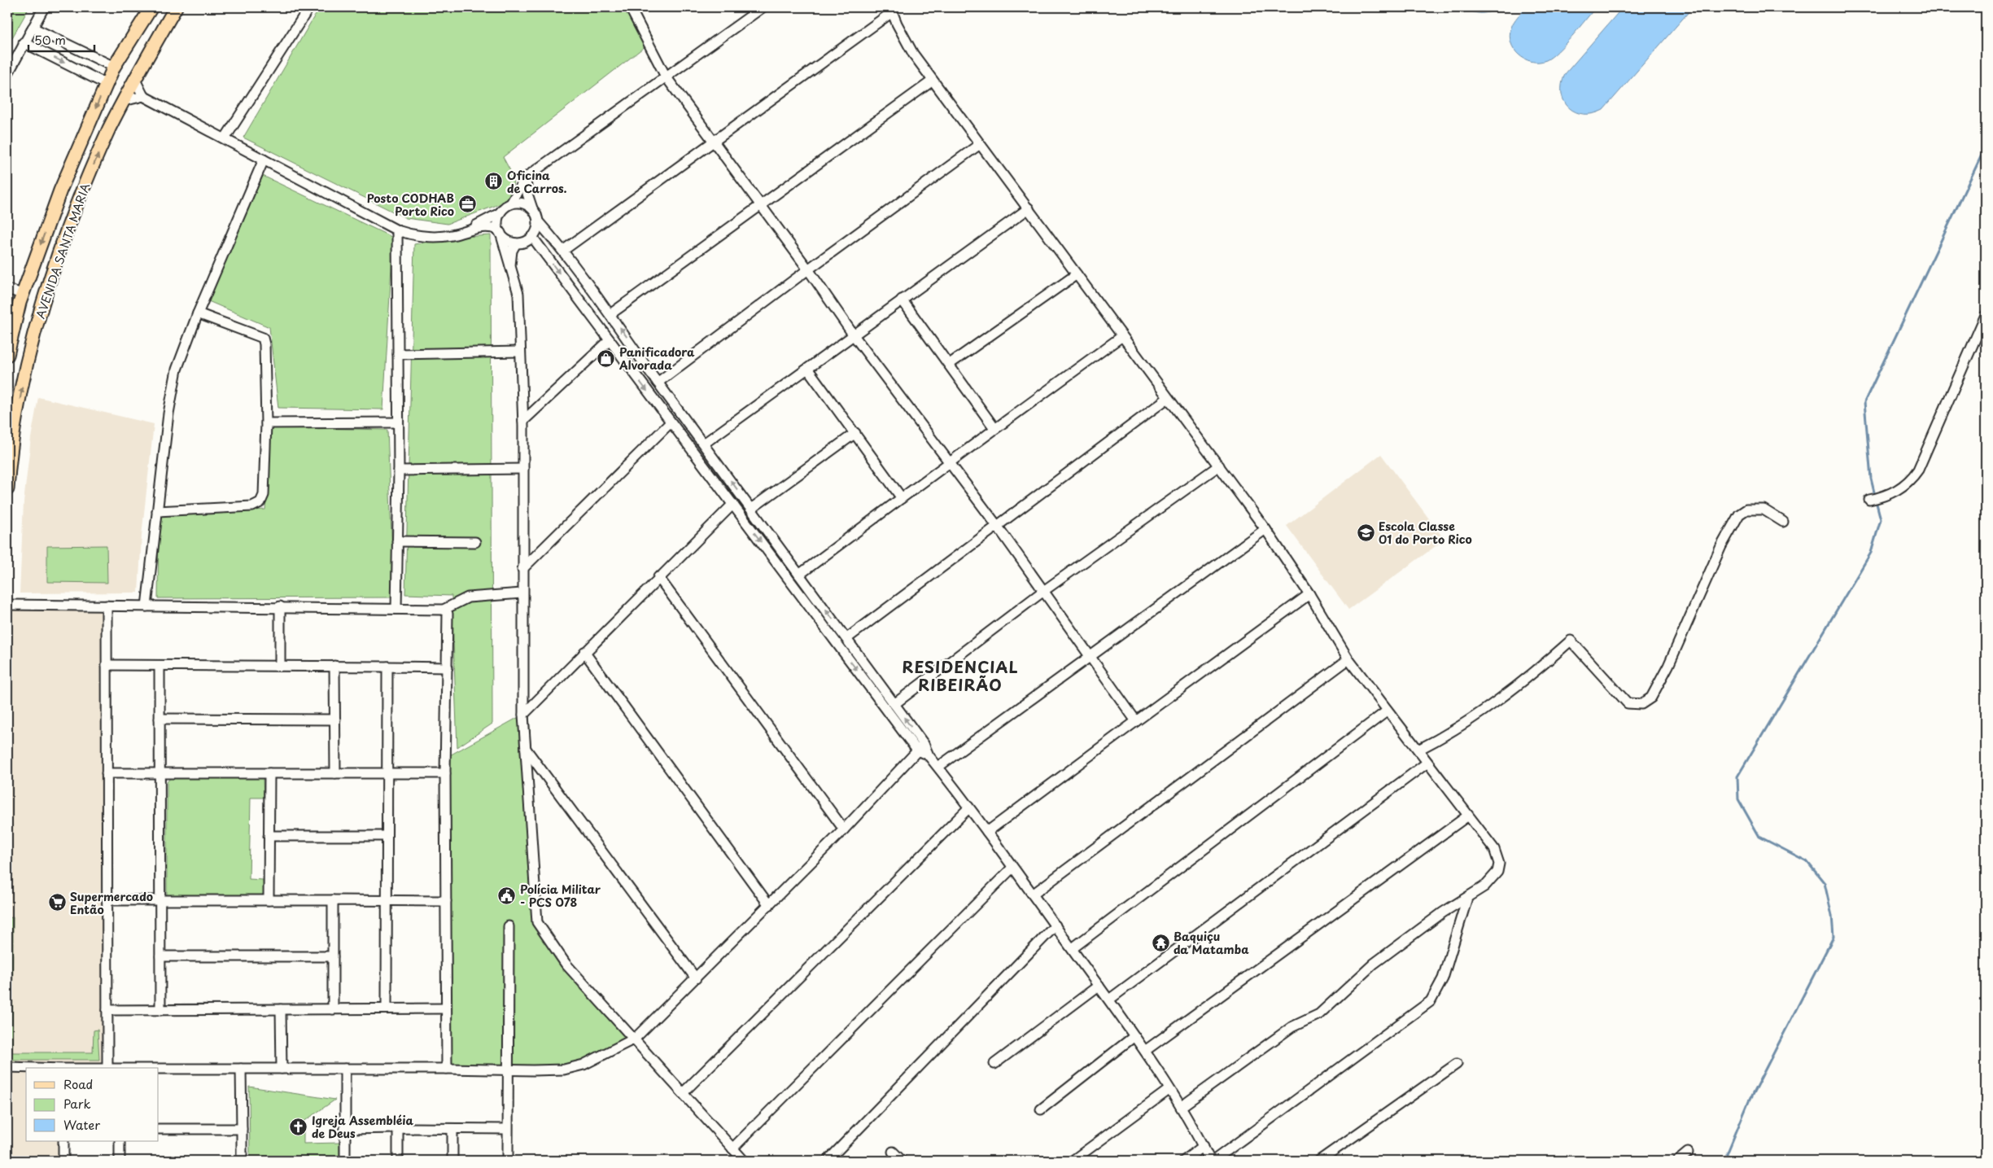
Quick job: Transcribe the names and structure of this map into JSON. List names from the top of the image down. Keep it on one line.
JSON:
{"streets":{"main road":["AVENIDA SANTA MARIA"]},"districts":["RESIDENCIAL RIBEIRÃO"],"places":{"building":["Oficina de Carros."],"office":["Posto CODHAB Porto Rico"],"shop":["Panificadora Alvorada"],"school or university":["Escola Classe 01 do Porto Rico"],"public building":["Polícia Militar - PCS 078"],"supermarket":["Supermercado Então"],"temple":["Baquiçu da Matamba"],"church":["Igreja Assembléia de Deus"]},"legend":["Road","Park","Water"],"scale_bar":"50 m"}
